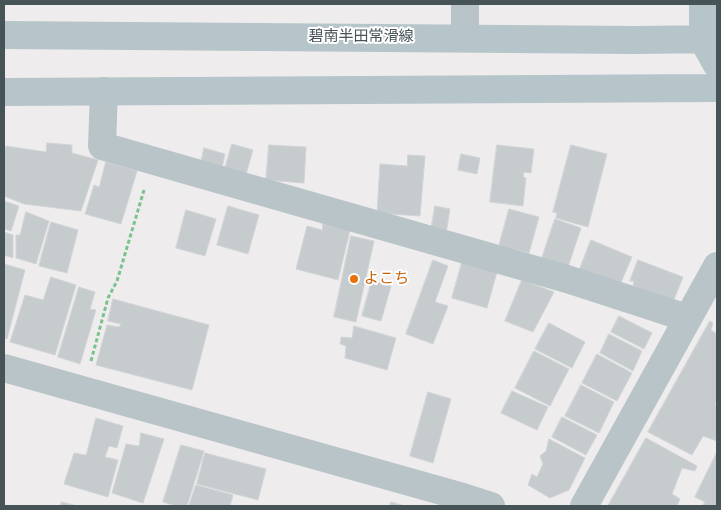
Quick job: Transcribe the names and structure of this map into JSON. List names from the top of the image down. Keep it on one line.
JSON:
{"streets":{"main road":["碧南半田常滑線"]},"places":["よこち"]}
